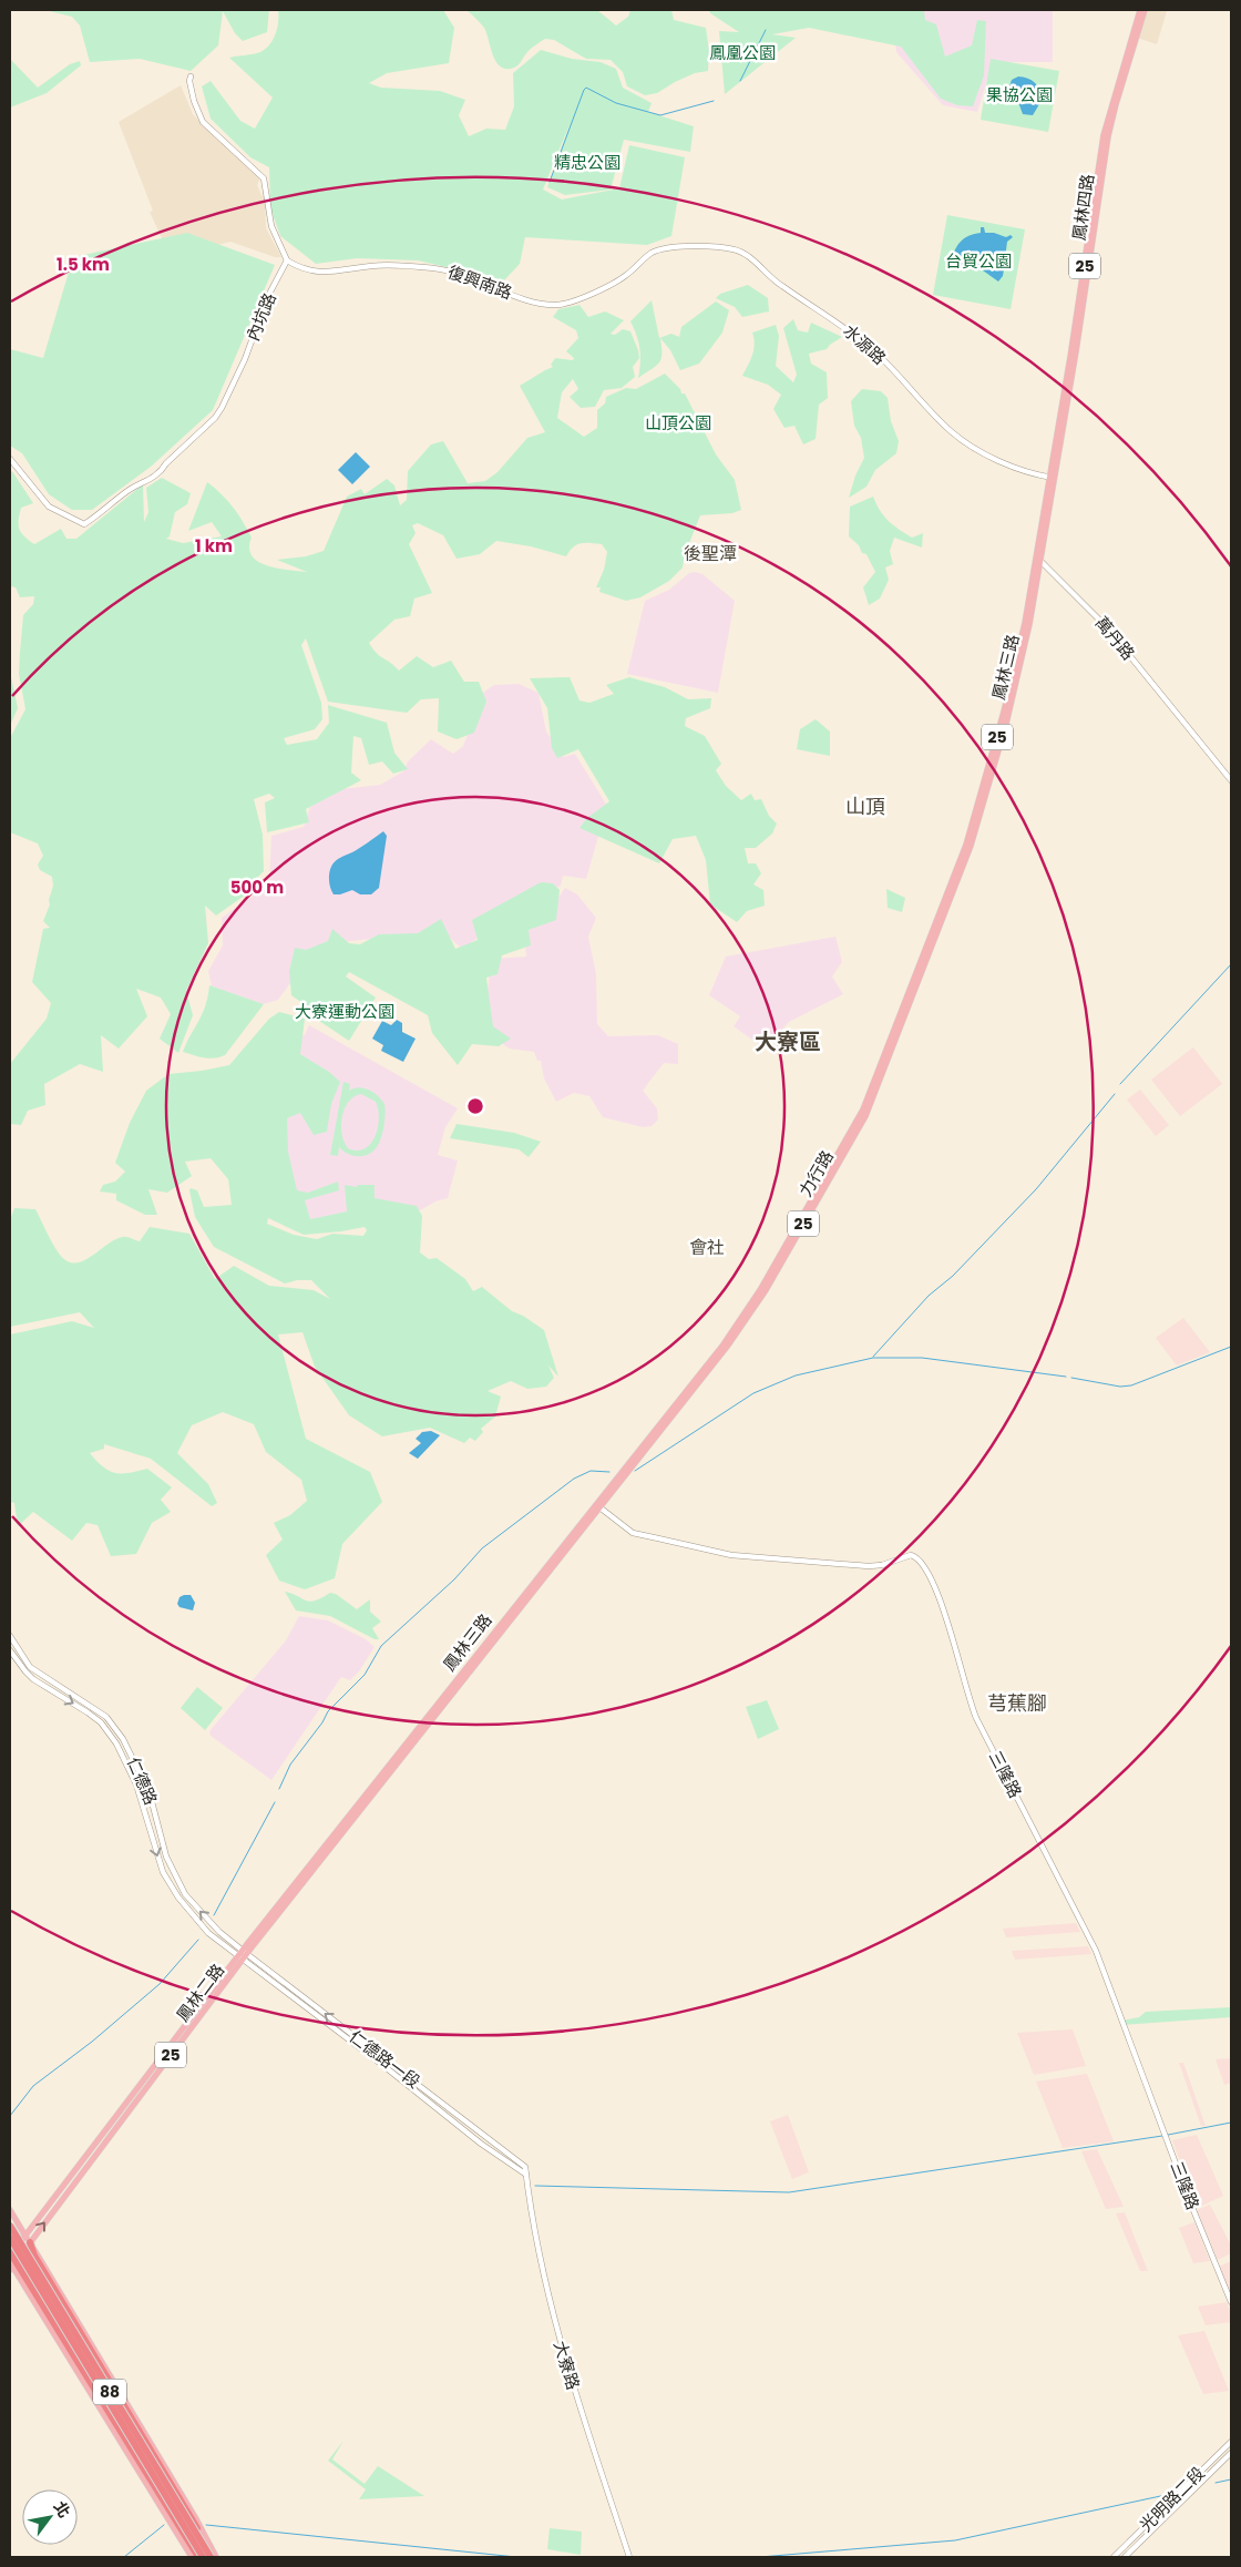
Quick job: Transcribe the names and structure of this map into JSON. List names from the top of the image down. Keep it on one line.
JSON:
{"streets":{"highway":["88"],"main road":["鳳林四路","25","鳳林三路","力行路","鳳林二路"],"street":["復興南路","內坑路","水源路","萬丹路","三隆路","仁德路","仁德路一段","大寮路","光明路二段"]},"crossings":[["鳳林四路","水源路"],["鳳林四路","鳳林三路"],["復興南路","內坑路"],["復興南路","水源路"],["水源路","鳳林三路"],["萬丹路","鳳林三路"],["鳳林三路","力行路"],["鳳林三路","三隆路"],["鳳林三路","鳳林二路"],["仁德路","鳳林二路"],["仁德路","仁德路一段"],["鳳林二路","仁德路一段"],["仁德路一段","大寮路"]],"districts":["後聖潭","山頂","大寮區","會社","芎蕉腳"],"parks":["鳳凰公園","果協公園","精忠公園","台貿公園","山頂公園","大寮運動公園"],"north":"top right","rings":["1.5 km","1 km","500 m"]}
